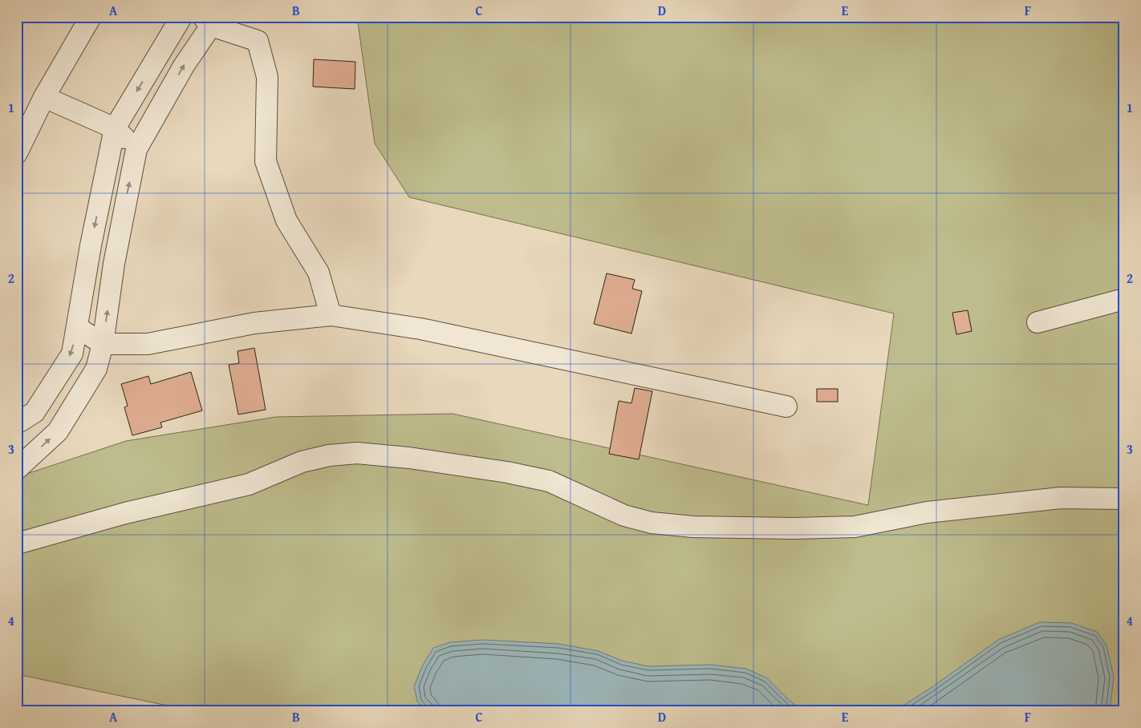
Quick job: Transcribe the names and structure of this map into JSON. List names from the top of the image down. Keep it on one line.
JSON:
{"grid":{"columns":["A","B","C","D","E","F"],"rows":["1","2","3","4"]}}
